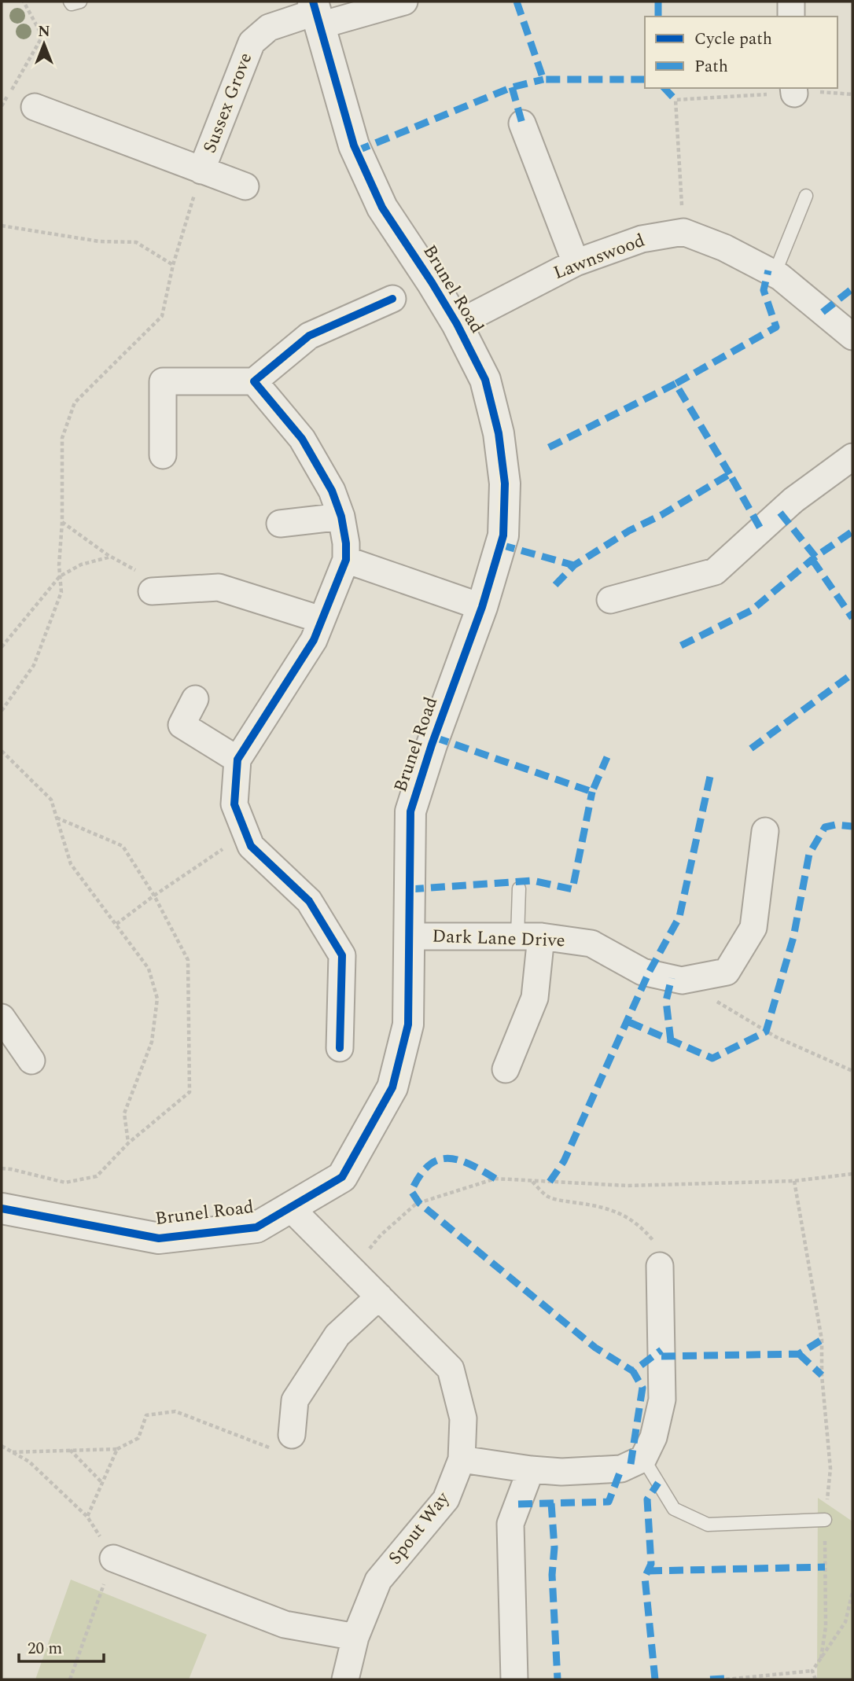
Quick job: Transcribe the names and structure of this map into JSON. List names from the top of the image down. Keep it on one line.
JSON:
{"streets":{"street":["Sussex Grove","Lawnswood","Brunel Road","Dark Lane Drive","Spout Way"]},"crossings":[["Sussex Grove","Brunel Road"],["Lawnswood","Brunel Road"],["Brunel Road","Dark Lane Drive"],["Brunel Road","Spout Way"]],"legend":["Cycle path","Path"],"scale_bar":"20 m","north":"top"}
